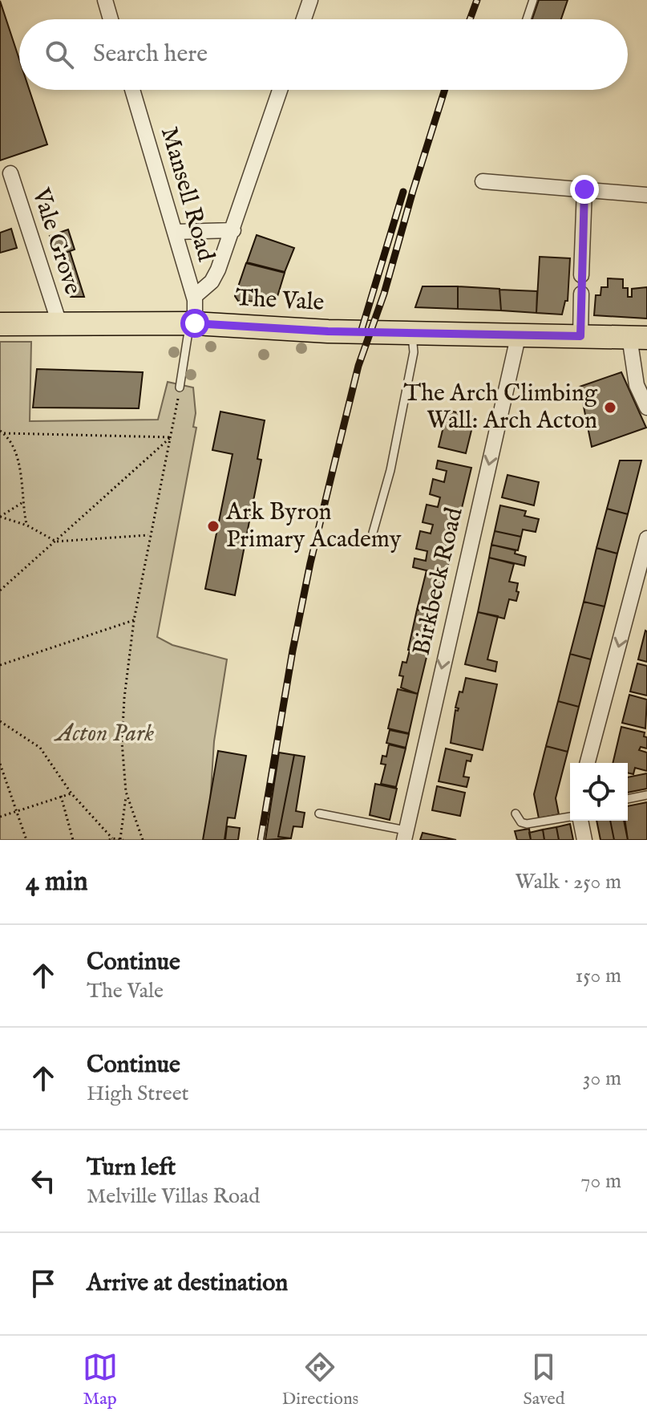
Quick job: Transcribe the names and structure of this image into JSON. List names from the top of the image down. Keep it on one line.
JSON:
{"streets":{"main road":["The Vale"],"street":["Mansell Road","Vale Grove","Birkbeck Road"]},"crossings":[["Mansell Road","The Vale"],["Vale Grove","The Vale"],["The Vale","Birkbeck Road"]],"one_way":["Birkbeck Road"],"parks":["Acton Park"],"places":["The Arch Climbing Wall: Arch Acton","Ark Byron Primary Academy"],"page":{"search":"Search here","heading":["4 min","Walk · 250 m"],"list":[["Continue","The Vale","150 m"],["Continue","High Street","30 m"],["Turn left","Melville Villas Road","70 m"],"Arrive at destination"],"nav":["Map","Directions","Saved"]}}
